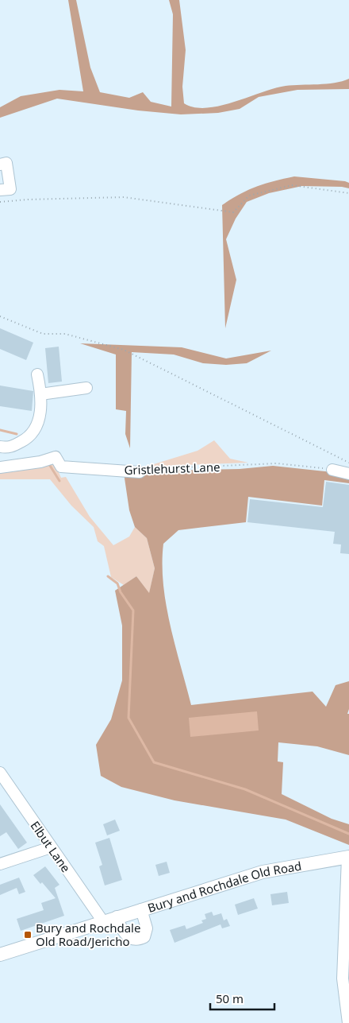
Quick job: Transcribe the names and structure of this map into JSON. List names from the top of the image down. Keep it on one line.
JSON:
{"streets":{"main road":["Bury and Rochdale Old Road"],"street":["Gristlehurst Lane","Elbut Lane"]},"crossings":[["Elbut Lane","Bury and Rochdale Old Road"]],"places":{"transit":["Bury and Rochdale Old Road/Jericho"]},"scale_bar":"50 m"}
